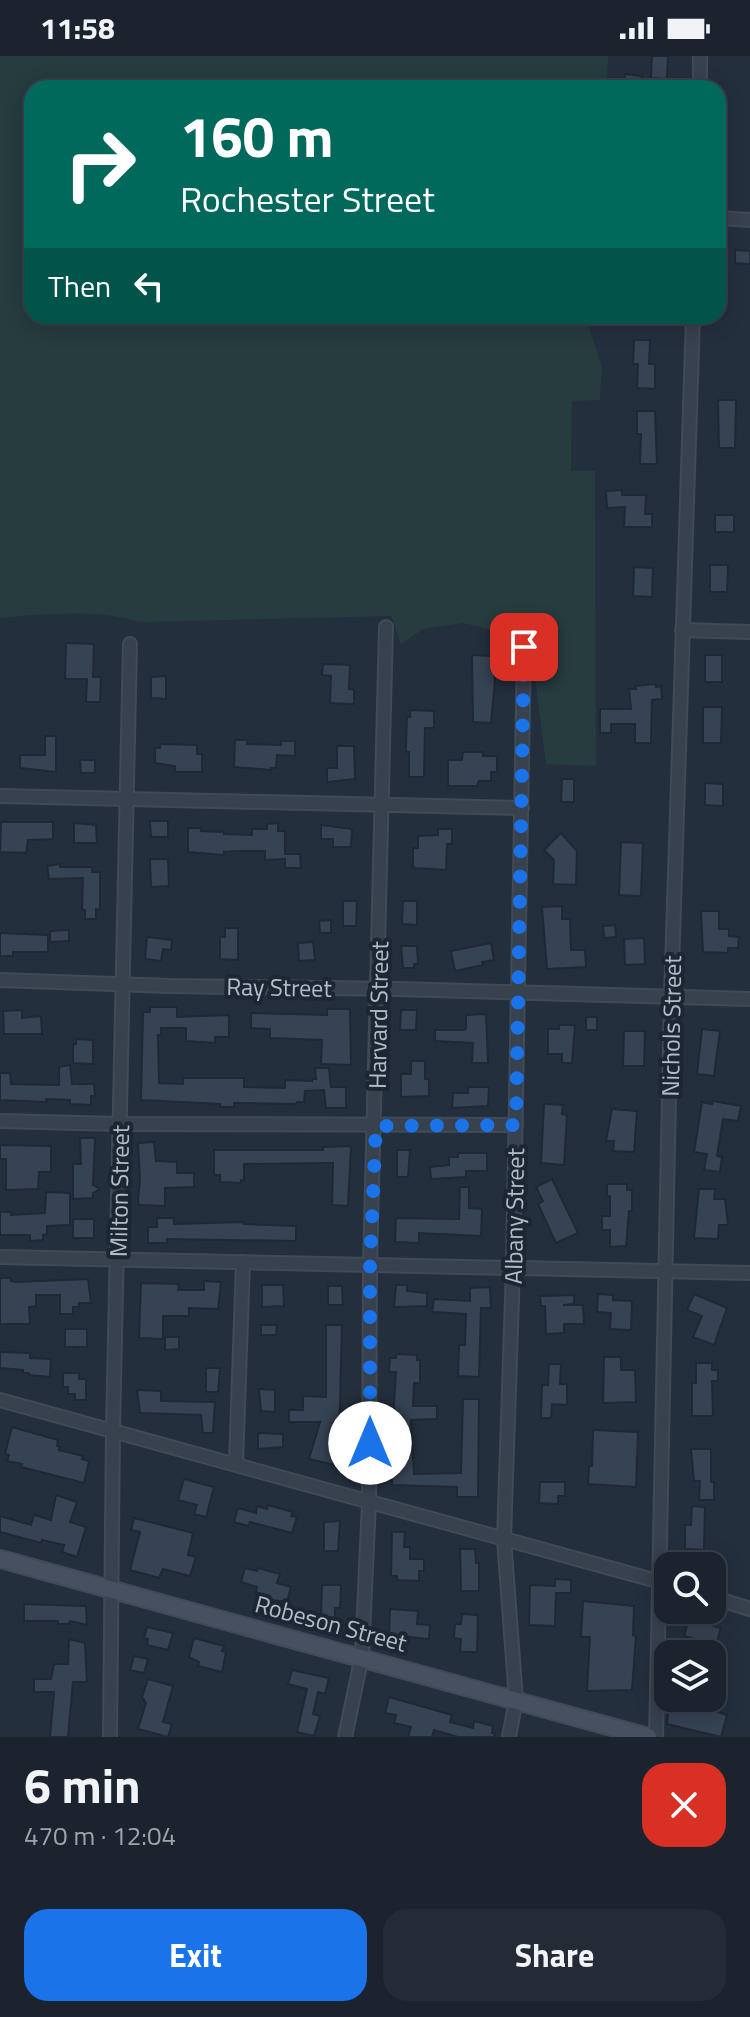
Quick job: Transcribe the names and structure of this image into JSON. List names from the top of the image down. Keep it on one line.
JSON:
{"streets":{"main road":["Robeson Street"],"street":["Ray Street","Harvard Street","Nichols Street","Milton Street","Albany Street"]},"crossings":[["Ray Street","Harvard Street"],["Ray Street","Nichols Street"],["Ray Street","Milton Street"],["Ray Street","Albany Street"],["Harvard Street","Robeson Street"],["Milton Street","Robeson Street"],["Albany Street","Robeson Street"]],"page":{"status":"11:58","turn":["160 m","Rochester Street"],"then":"Then","heading":["6 min","470 m · 12:04"],"buttons":["Exit","Share"]}}
